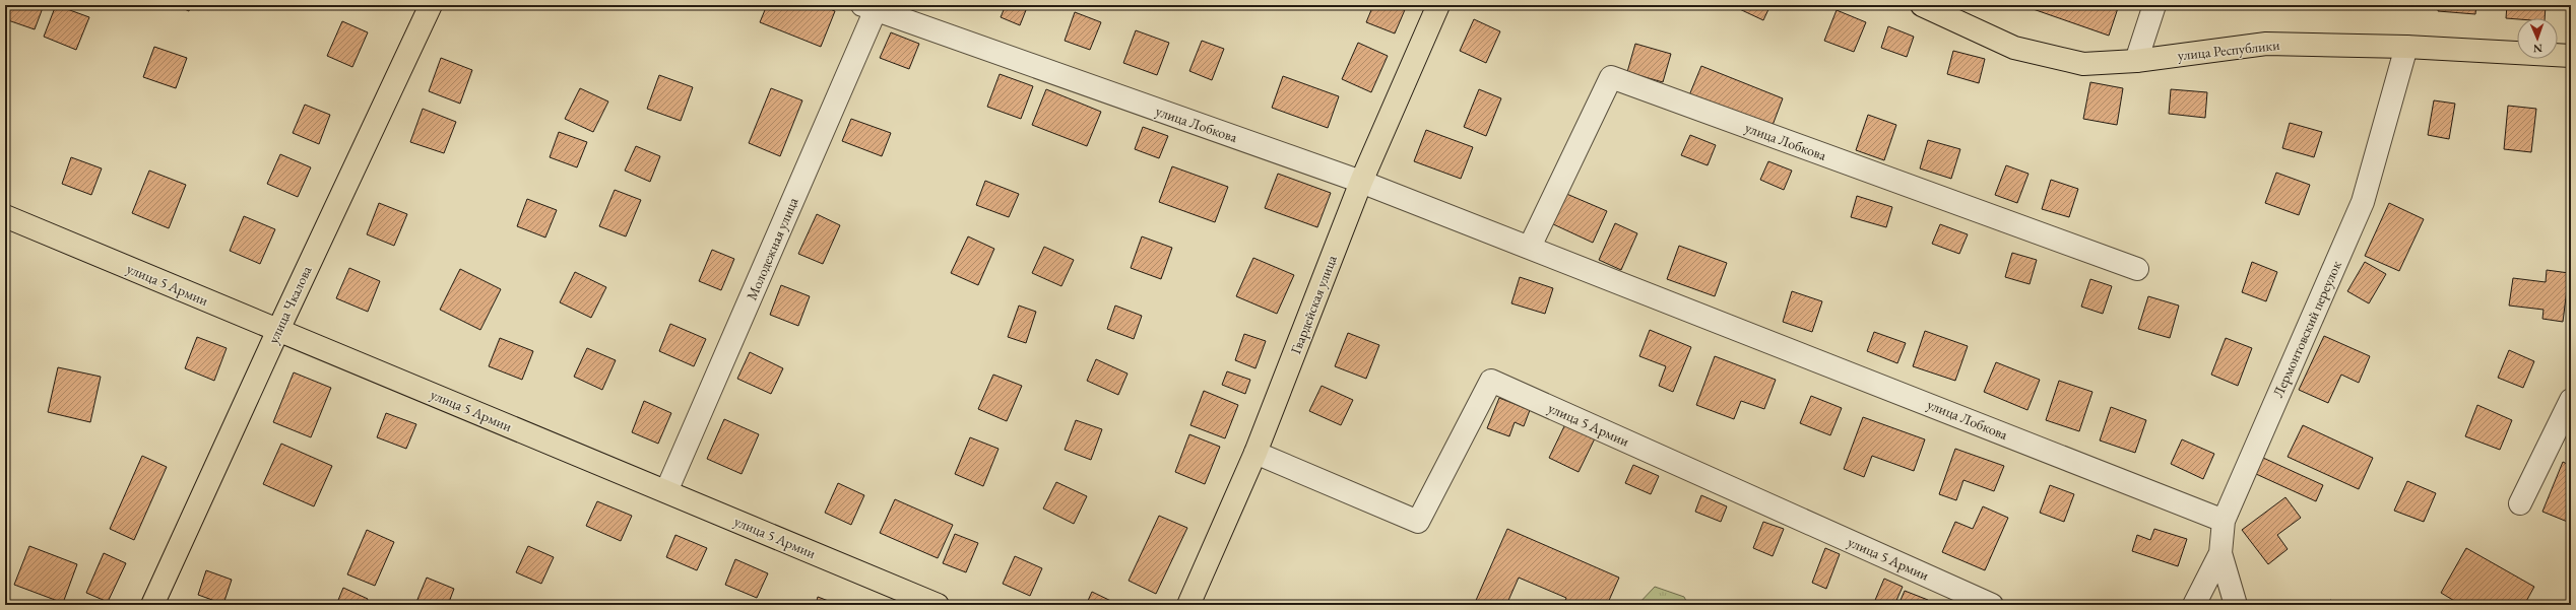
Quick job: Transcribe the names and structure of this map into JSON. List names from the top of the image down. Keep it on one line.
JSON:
{"streets":{"main road":["улица Республики","улица 5 Армии","улица Чкалова","Гвардейская улица"],"street":["улица Лобкова","Молодежная улица","Лермонтовский переулок"]},"crossings":[["улица Республики","Лермонтовский переулок"],["улица Лобкова","Молодежная улица"],["улица Лобкова","Гвардейская улица"],["улица Лобкова","Лермонтовский переулок"],["Молодежная улица","улица 5 Армии"],["улица 5 Армии","улица Чкалова"],["улица 5 Армии","Гвардейская улица"]],"north":"bottom"}
